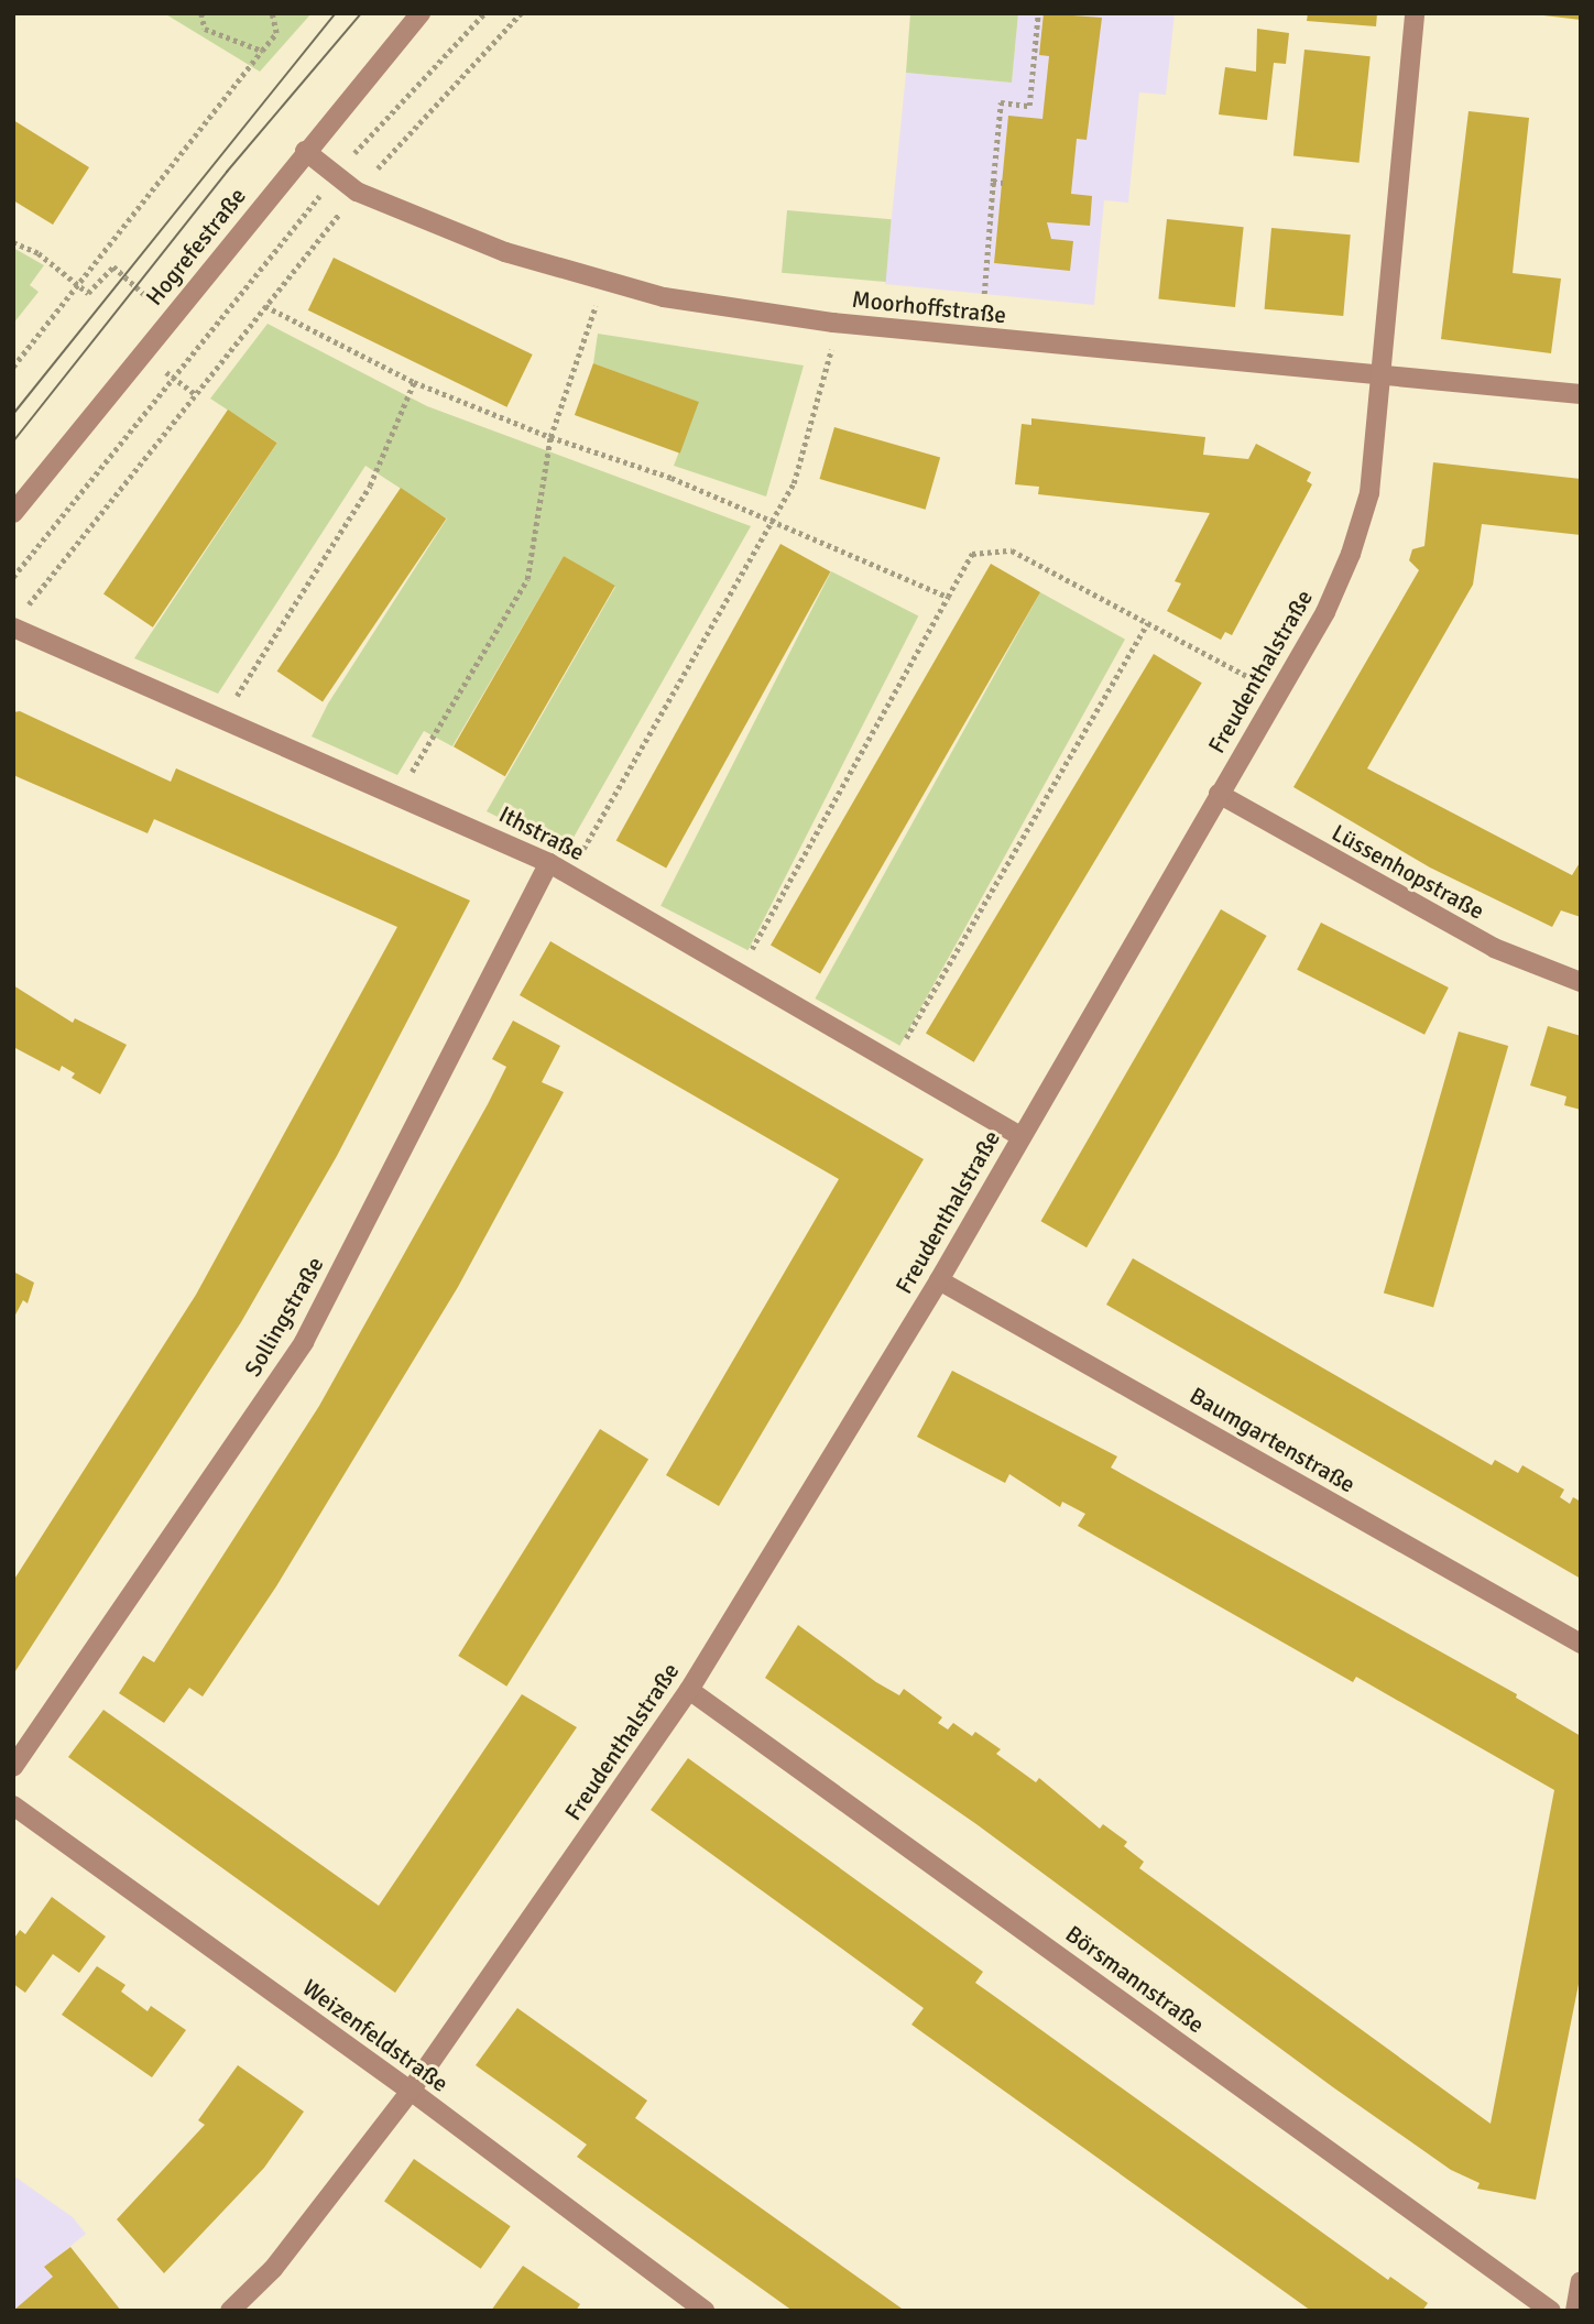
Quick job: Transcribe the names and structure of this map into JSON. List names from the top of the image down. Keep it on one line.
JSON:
{"streets":{"street":["Hogrefestraße","Moorhoffstraße","Freudenthalstraße","Ithstraße","Lüssenhopstraße","Sollingstraße","Baumgartenstraße","Börsmannstraße","Weizenfeldstraße"]},"crossings":[["Hogrefestraße","Moorhoffstraße"],["Moorhoffstraße","Freudenthalstraße"],["Freudenthalstraße","Ithstraße"],["Freudenthalstraße","Lüssenhopstraße"],["Freudenthalstraße","Baumgartenstraße"],["Freudenthalstraße","Börsmannstraße"],["Freudenthalstraße","Weizenfeldstraße"],["Ithstraße","Sollingstraße"]]}
